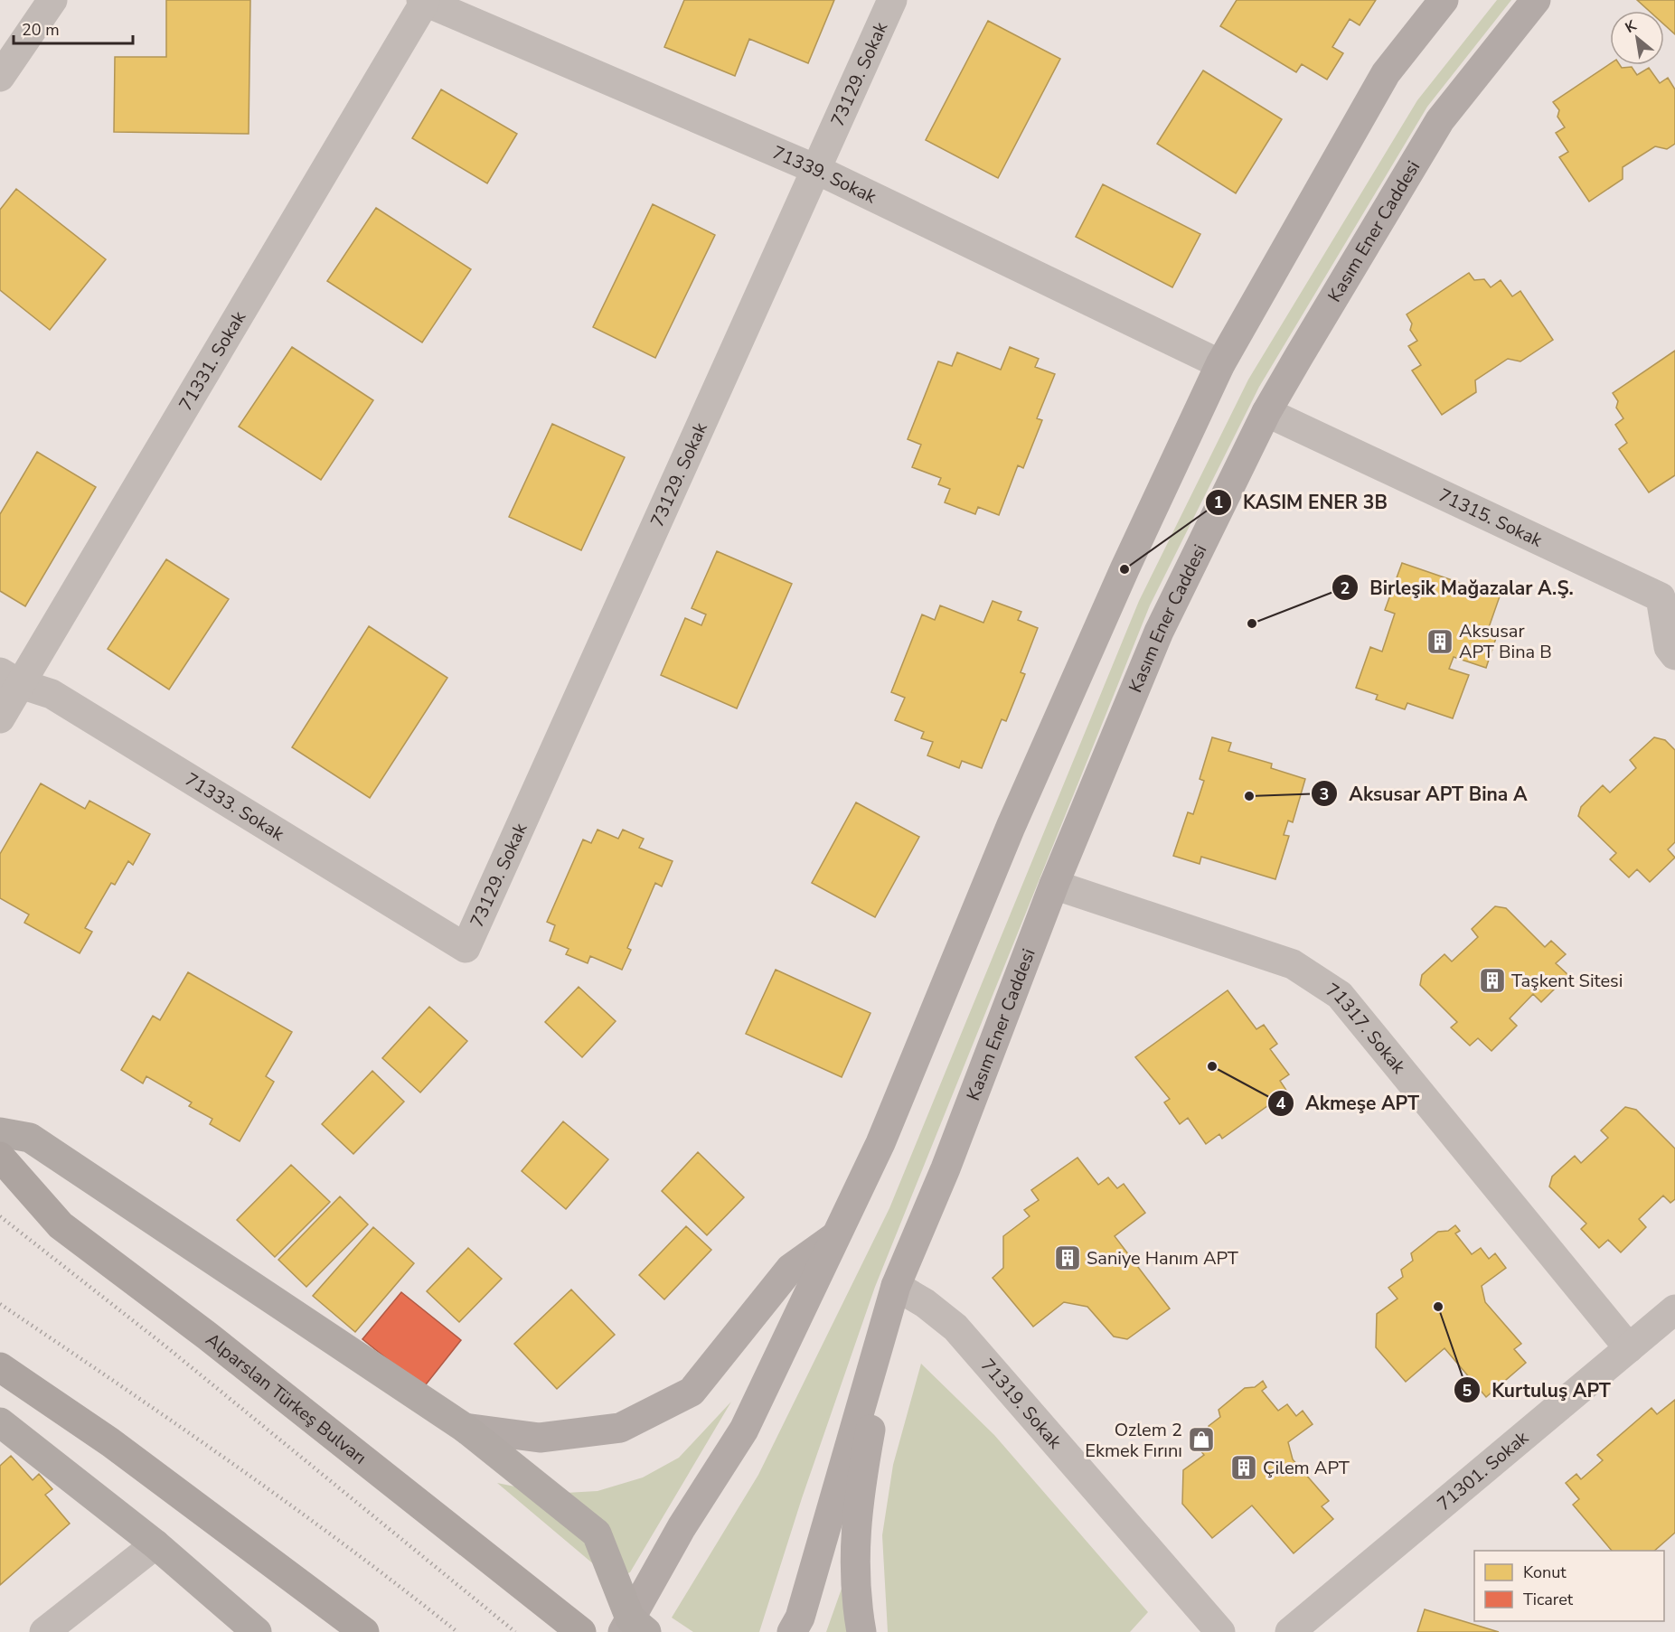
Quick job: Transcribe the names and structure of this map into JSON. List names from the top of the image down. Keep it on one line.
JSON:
{"streets":{"highway":["Alparslan Türkeş Bulvarı"],"main road":["Kasım Ener Caddesi"],"street":["73129. Sokak","71339. Sokak","71331. Sokak","71315. Sokak","71333. Sokak","71317. Sokak","71319. Sokak","71301. Sokak"]},"crossings":[["73129. Sokak","71339. Sokak"],["73129. Sokak","71333. Sokak"],["71339. Sokak","71331. Sokak"],["Kasım Ener Caddesi","71315. Sokak"],["Kasım Ener Caddesi","71317. Sokak"],["Kasım Ener Caddesi","71319. Sokak"],["71331. Sokak","71333. Sokak"],["71317. Sokak","71301. Sokak"]],"places":{"other":["KASIM ENER 3B","Birleşik Mağazalar A.Ş.","Aksusar APT Bina A","Akmeşe APT","Kurtuluş APT"],"building":["Aksusar APT Bina B","Taşkent Sitesi","Saniye Hanım APT","Çilem APT"],"shop":["Ozlem 2 Ekmek Fırını"]},"legend":["Konut","Ticaret"],"scale_bar":"20 m","north":"top left"}
